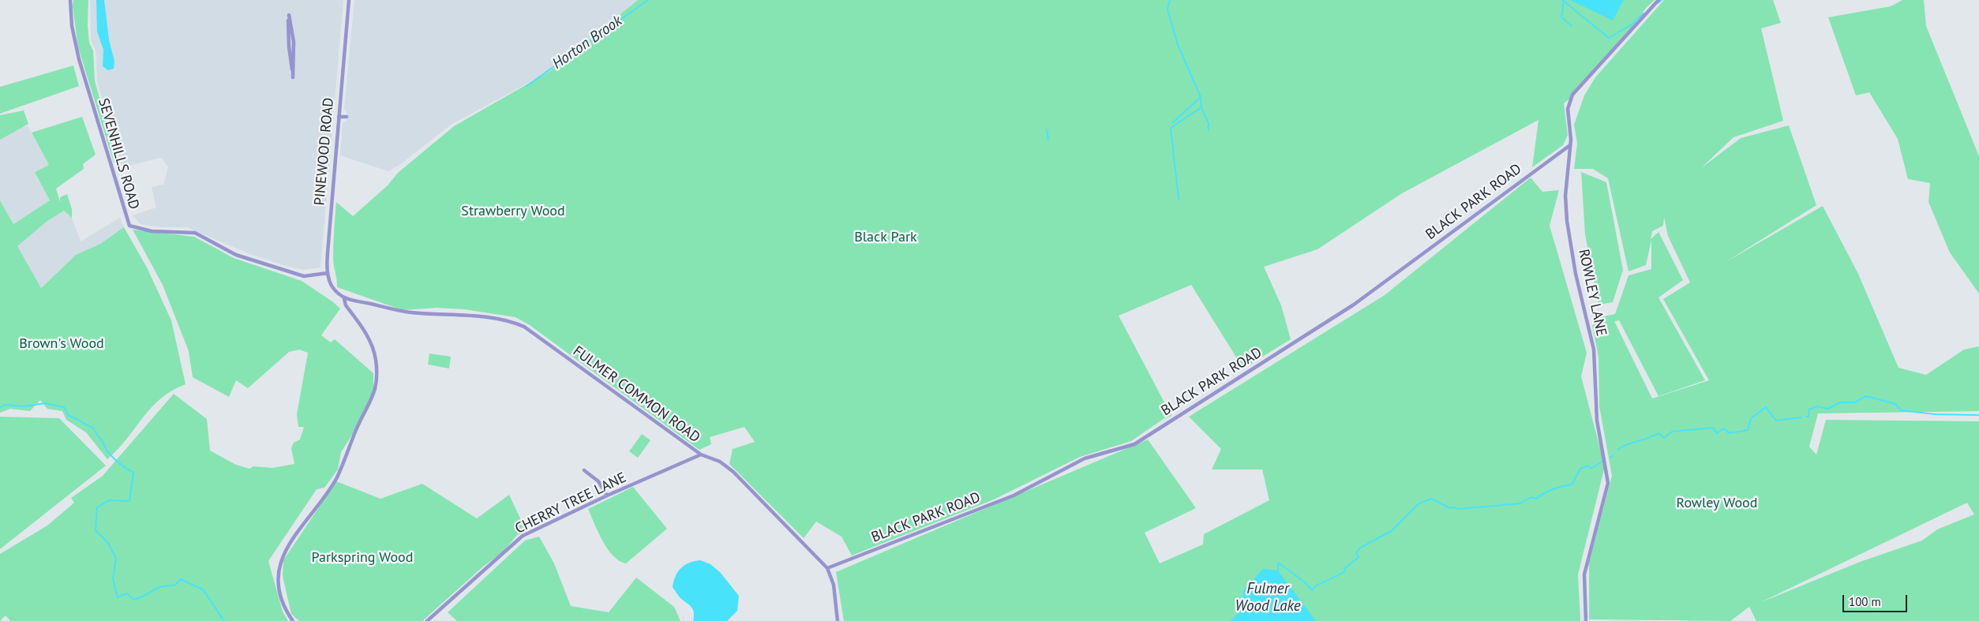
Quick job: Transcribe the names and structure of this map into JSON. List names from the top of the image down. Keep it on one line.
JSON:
{"streets":{"street":["PINEWOOD ROAD","SEVENHILLS ROAD","BLACK PARK ROAD","ROWLEY LANE","FULMER COMMON ROAD","CHERRY TREE LANE"]},"crossings":[["PINEWOOD ROAD","SEVENHILLS ROAD"],["PINEWOOD ROAD","FULMER COMMON ROAD"],["BLACK PARK ROAD","ROWLEY LANE"],["BLACK PARK ROAD","FULMER COMMON ROAD"],["FULMER COMMON ROAD","CHERRY TREE LANE"]],"water":["Horton Brook","Fulmer Wood Lake"],"parks":["Strawberry Wood","Black Park","Brown's Wood","Rowley Wood","Parkspring Wood"],"scale_bar":"100 m"}
